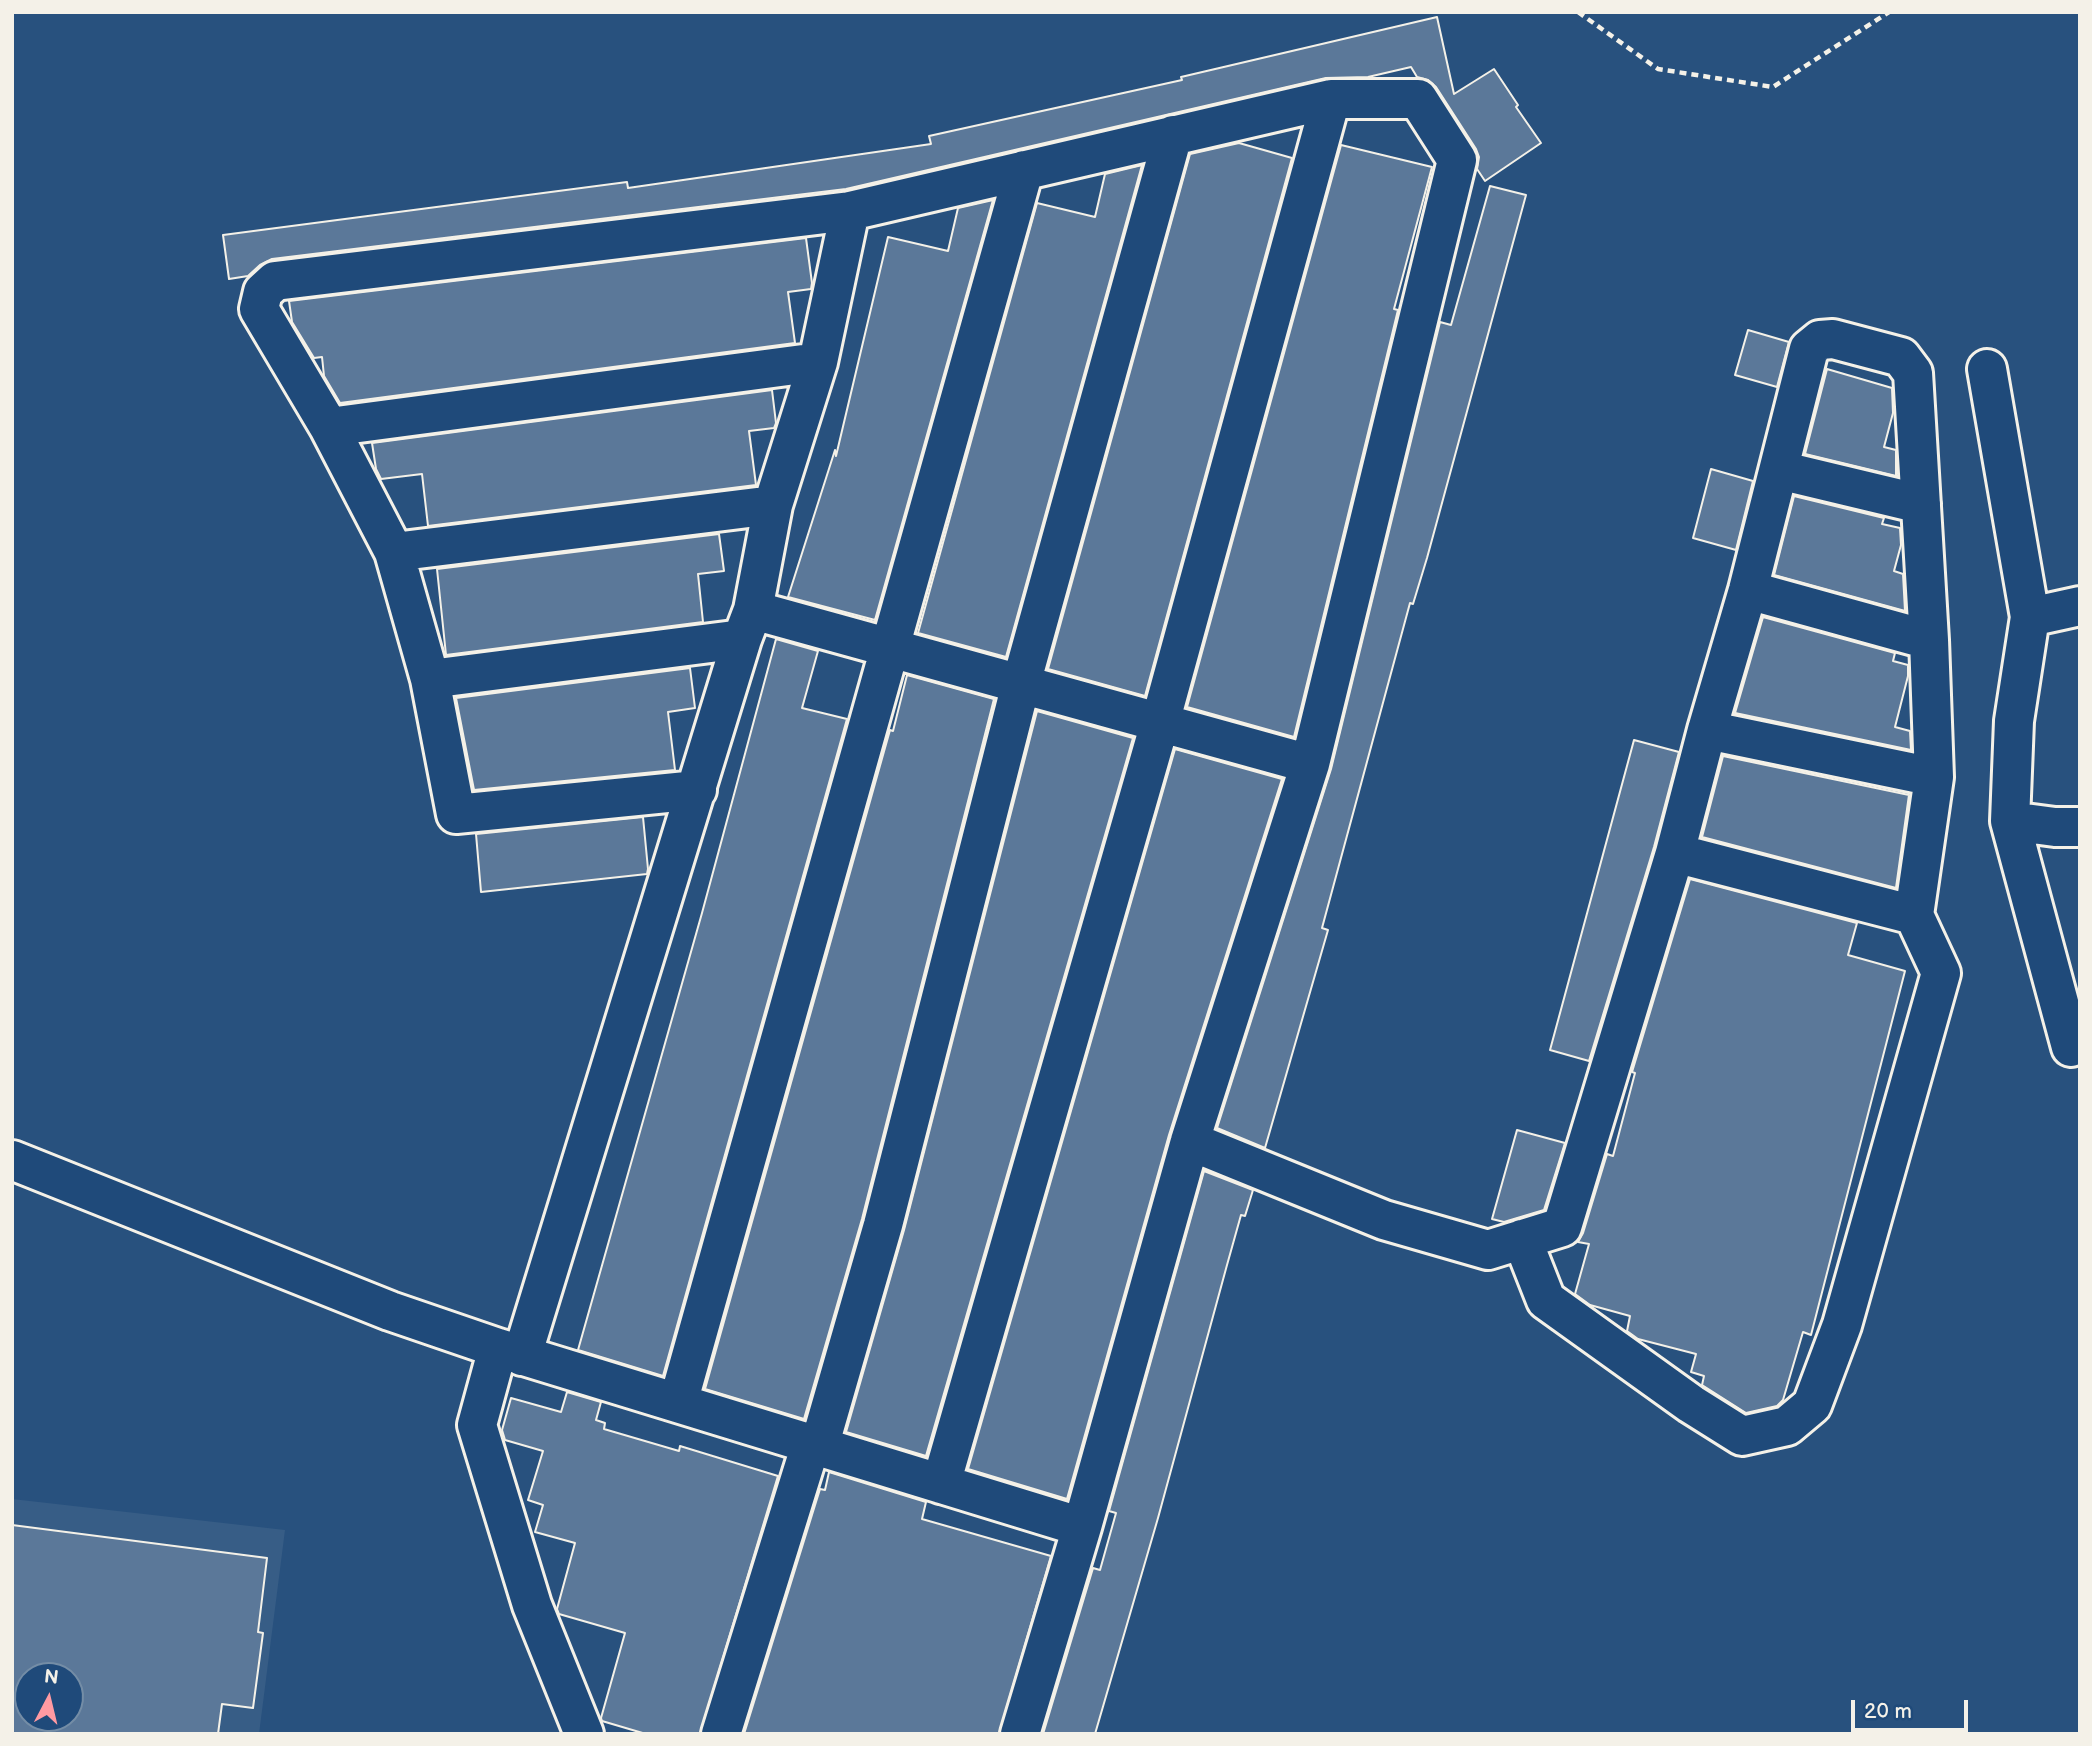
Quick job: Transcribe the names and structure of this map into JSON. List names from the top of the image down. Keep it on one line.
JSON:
{"scale_bar":"20 m","north":"top"}
